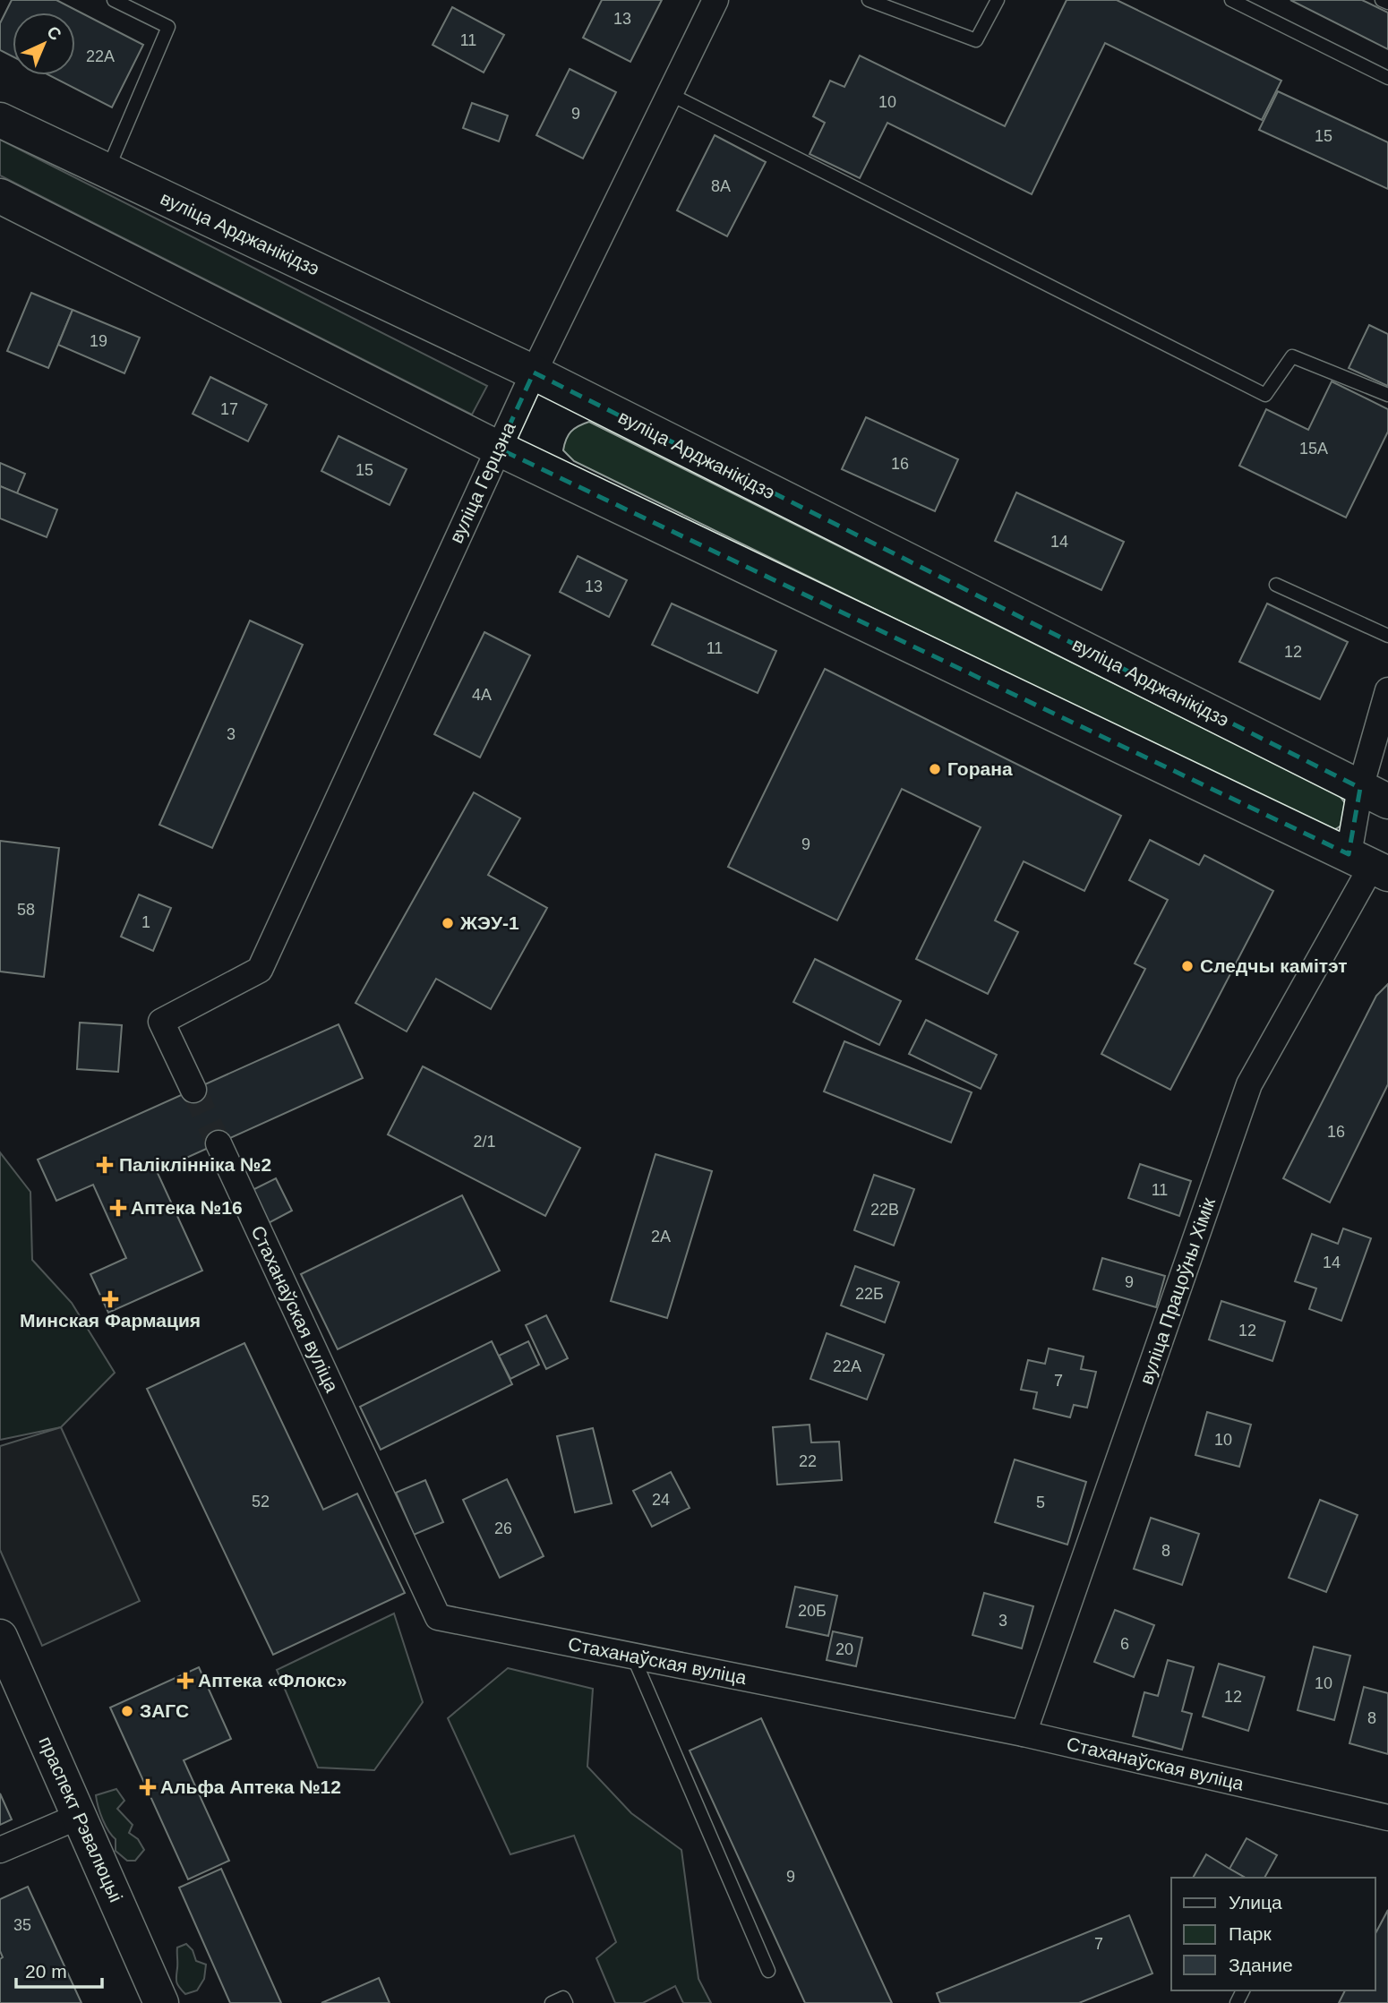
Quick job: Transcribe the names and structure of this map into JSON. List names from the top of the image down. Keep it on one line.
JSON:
{"streets":{"main road":["вуліца Арджанікідзэ","праспект Рэвалюцыі"],"street":["вуліца Герцэна","вуліца Працоўны Хімік","Стаханаўская вуліца"]},"crossings":[["вуліца Арджанікідзэ","вуліца Герцэна"],["вуліца Арджанікідзэ","вуліца Працоўны Хімік"],["вуліца Працоўны Хімік","Стаханаўская вуліца"]],"places":{"other":["Горана","ЖЭУ-1","Следчы камітэт","ЗАГС"],"health":["Паліклінніка №2","Аптека №16","Минская Фармация","Аптека «Флокс»","Альфа Аптека №12"]},"house_numbers":["13","11","22А","10","9","15","8А","19","17","15А","16","15","14","13","11","12","4А","3","9","58","1","16","2/1","11","22В","2А","14","9","22Б","12","22А","7","10","22","24","52","5","26","8","20Б","3","6","20","10","12","8","9","35","7"],"legend":["Улица","Парк","Здание"],"scale_bar":"20 m","north":"top right"}
